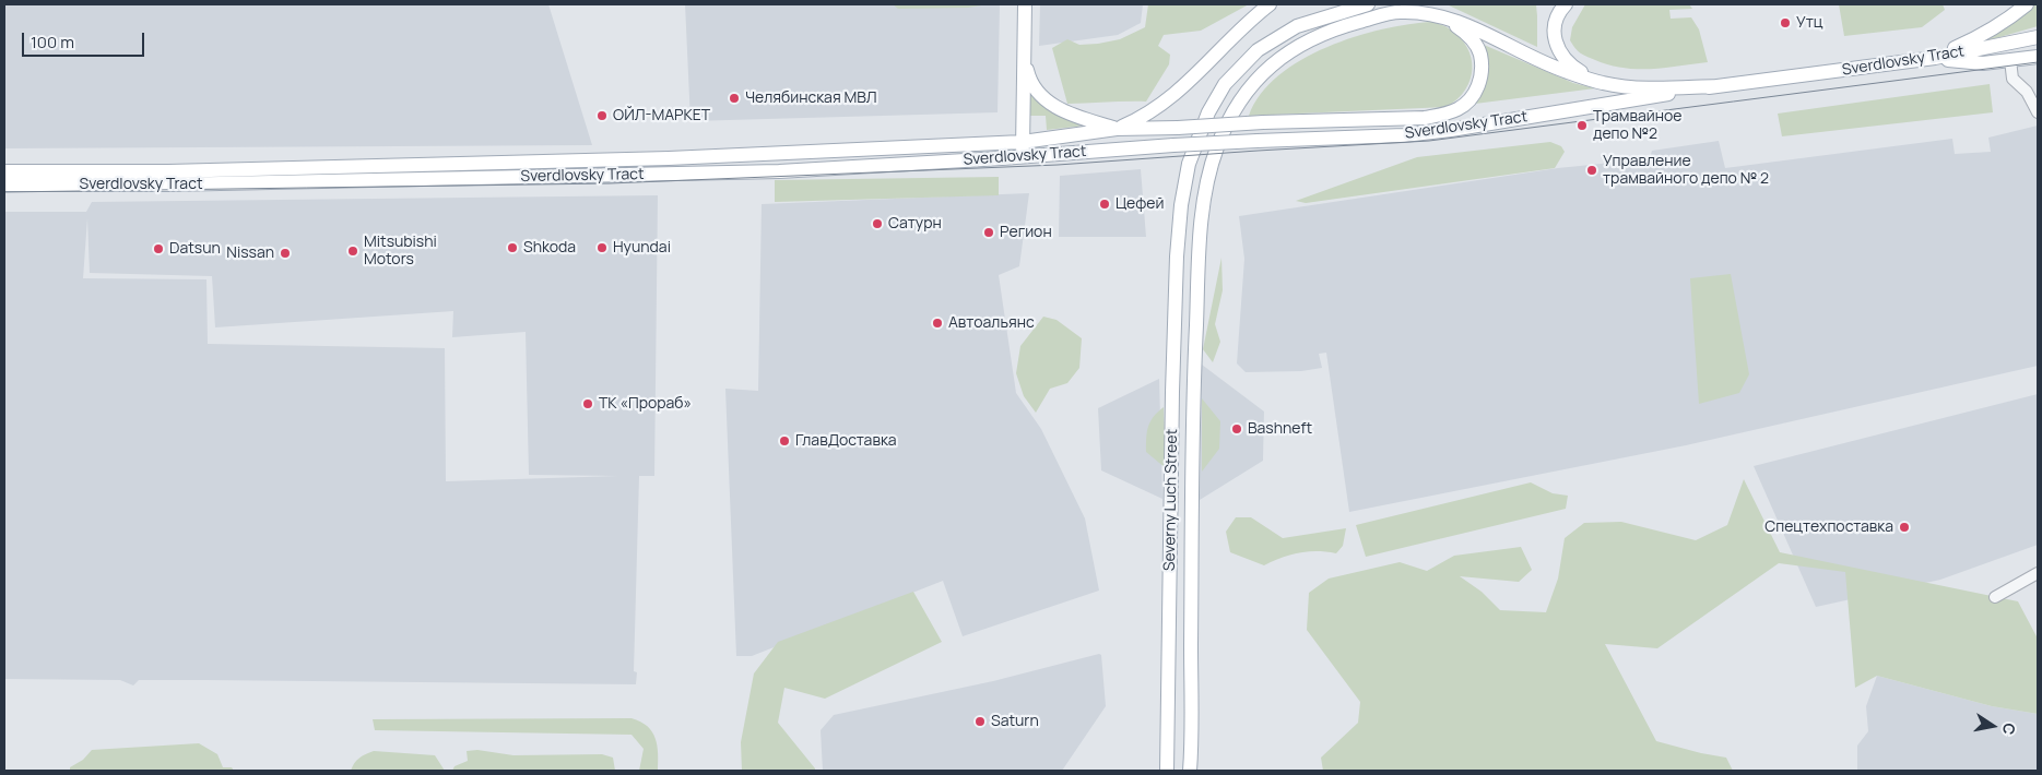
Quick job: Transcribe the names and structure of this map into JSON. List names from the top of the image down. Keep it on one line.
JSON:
{"streets":{"main road":["Sverdlovsky Tract","Severny Luch Street"]},"crossings":[["Sverdlovsky Tract","Severny Luch Street"]],"places":["Утц","Челябинская МВЛ","ОЙЛ-МАРКЕТ","Трамвайное депо №2","Управление трамвайного депо № 2","Цефей","Сатурн","Регион","Shkoda","Hyundai","Datsun","Mitsubishi Motors","Nissan","Автоальянс","ТК «Прораб»","Bashneft","ГлавДоставка","Спецтехпоставка","Saturn"],"scale_bar":"100 m","north":"right"}
